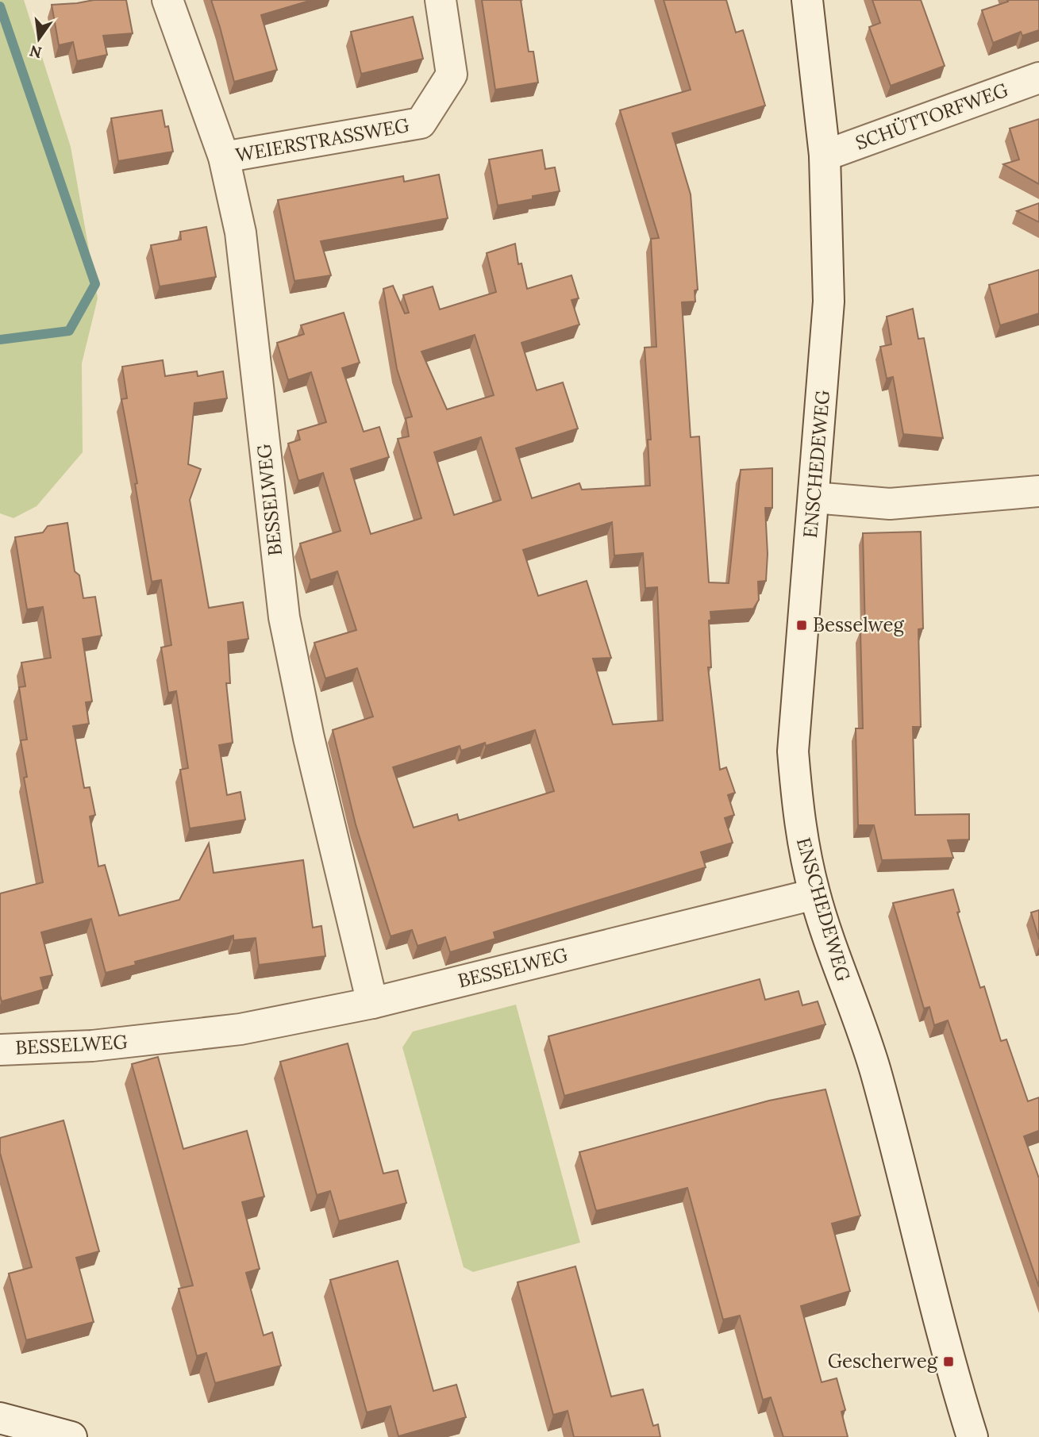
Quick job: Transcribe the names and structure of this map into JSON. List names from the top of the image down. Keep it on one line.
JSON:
{"streets":{"street":["SCHÜTTORFWEG","WEIERSTRASSWEG","ENSCHEDEWEG","BESSELWEG"]},"crossings":[["SCHÜTTORFWEG","ENSCHEDEWEG"],["WEIERSTRASSWEG","BESSELWEG"],["ENSCHEDEWEG","BESSELWEG"]],"places":{"transit":["Besselweg","Gescherweg"]},"north":"bottom"}
